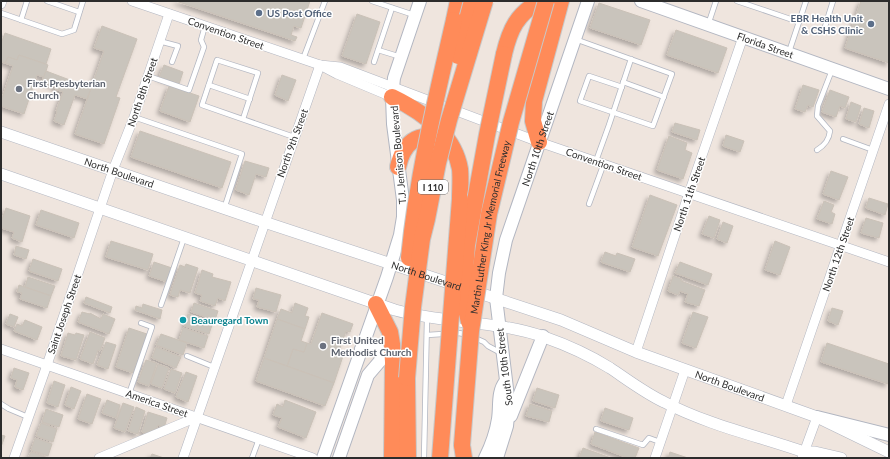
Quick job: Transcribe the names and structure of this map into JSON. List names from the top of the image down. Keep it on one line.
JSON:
{"streets":{"highway":["I 110","Martin Luther King Jr Memorial Freeway"],"main road":["Florida Street","North 10th Street","T.J. Jemison Boulevard","South 10th Street"],"street":["Convention Street","North 8th Street","North 9th Street","North Boulevard","North 11th Street","North 12th Street","Saint Joseph Street","America Street"]},"crossings":[["Convention Street","North 8th Street"],["Convention Street","North 9th Street"],["Convention Street","North 10th Street"],["Convention Street","T.J. Jemison Boulevard"],["Convention Street","North 11th Street"],["Convention Street","North 12th Street"],["Florida Street","North 11th Street"],["North 8th Street","North Boulevard"],["North 8th Street","Saint Joseph Street"],["North 9th Street","North Boulevard"],["North 9th Street","America Street"],["North 10th Street","North Boulevard"],["North 10th Street","South 10th Street"],["T.J. Jemison Boulevard","North Boulevard"],["North Boulevard","North 11th Street"],["North Boulevard","North 12th Street"],["North Boulevard","Saint Joseph Street"],["North Boulevard","South 10th Street"],["Saint Joseph Street","America Street"]],"places":["US Post Office","EBR Health Unit & CSHS Clinic","First Presbyterian Church","Beauregard Town","First United Methodist Church"]}
